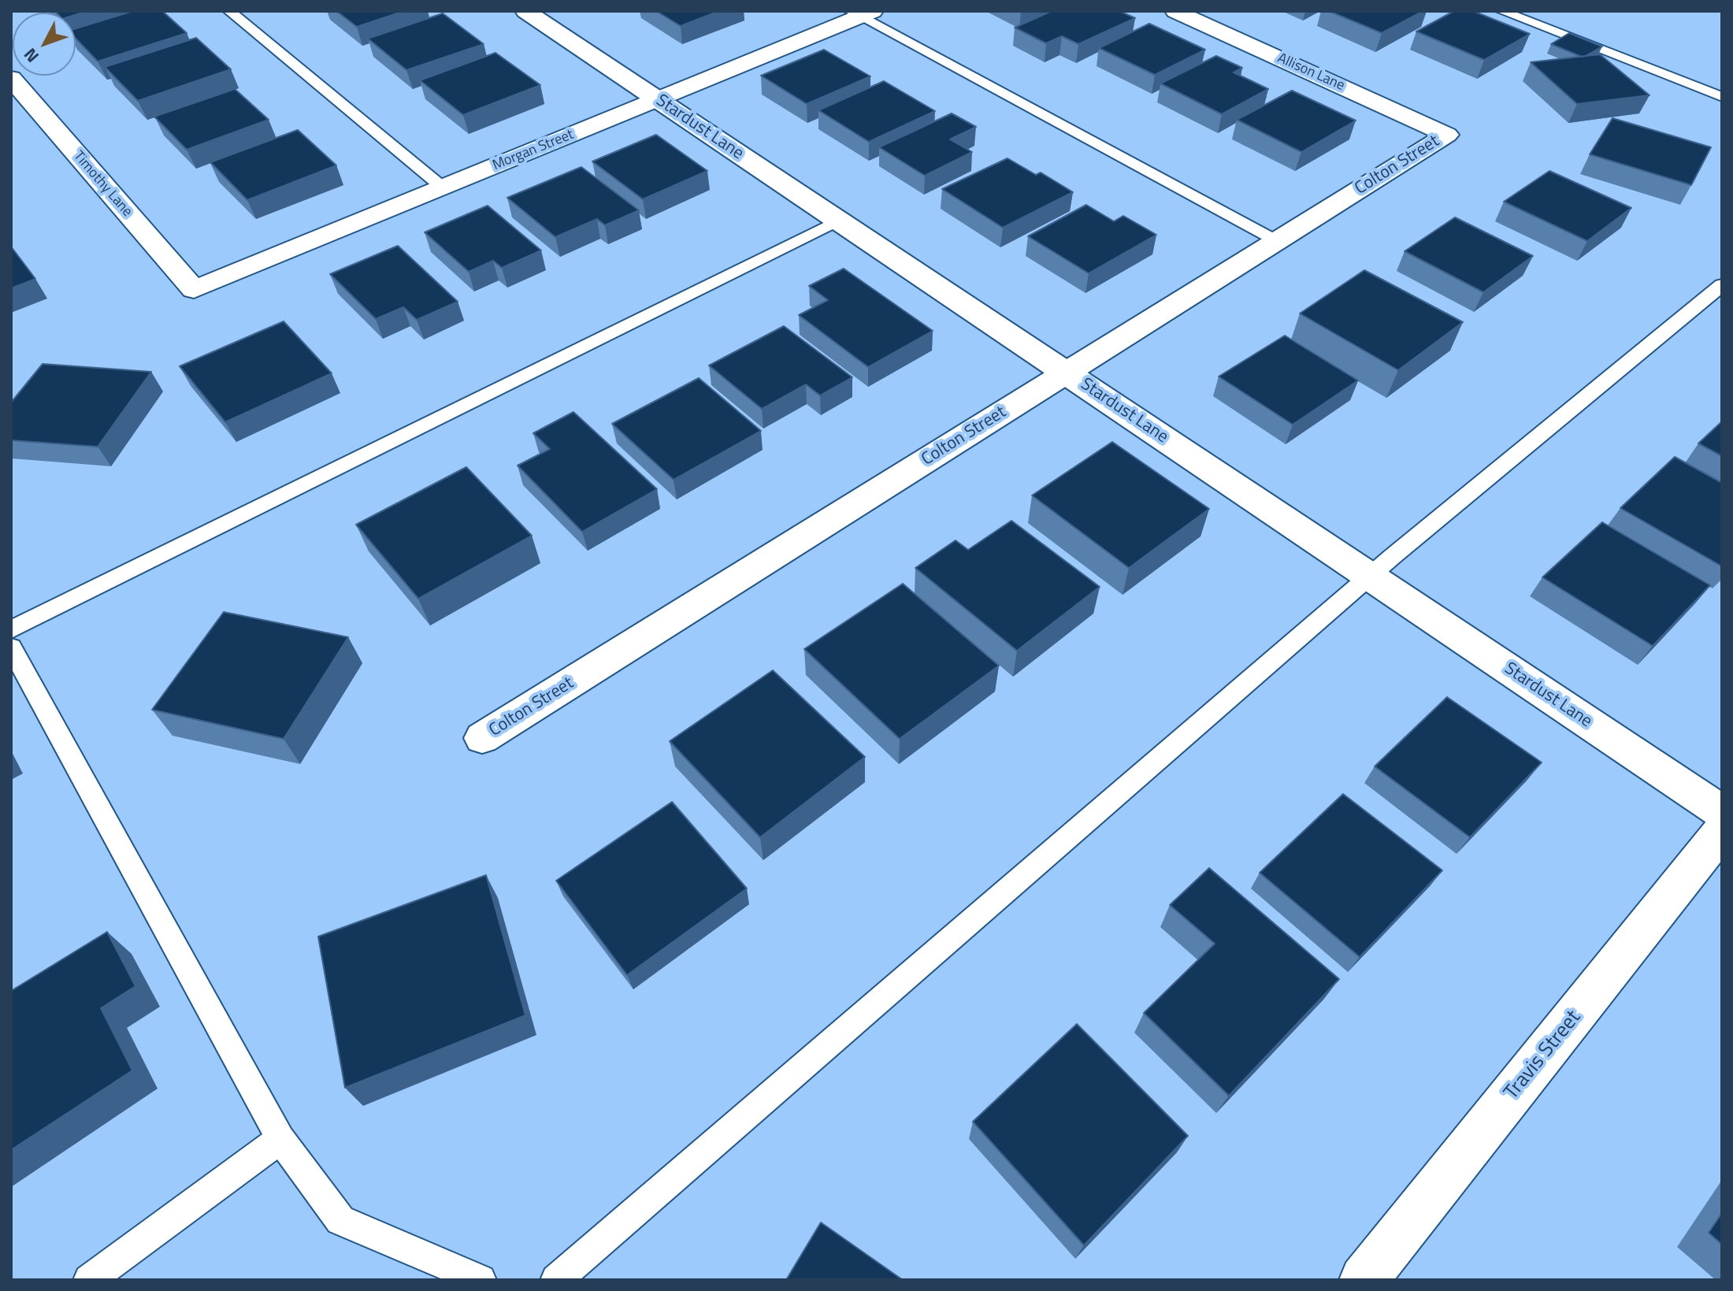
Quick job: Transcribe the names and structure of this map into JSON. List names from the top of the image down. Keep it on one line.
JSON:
{"streets":{"street":["Allison Lane","Stardust Lane","Morgan Street","Colton Street","Timothy Lane","Travis Street"]},"crossings":[["Allison Lane","Colton Street"],["Stardust Lane","Morgan Street"],["Stardust Lane","Colton Street"],["Morgan Street","Timothy Lane"]],"north":"bottom left"}
